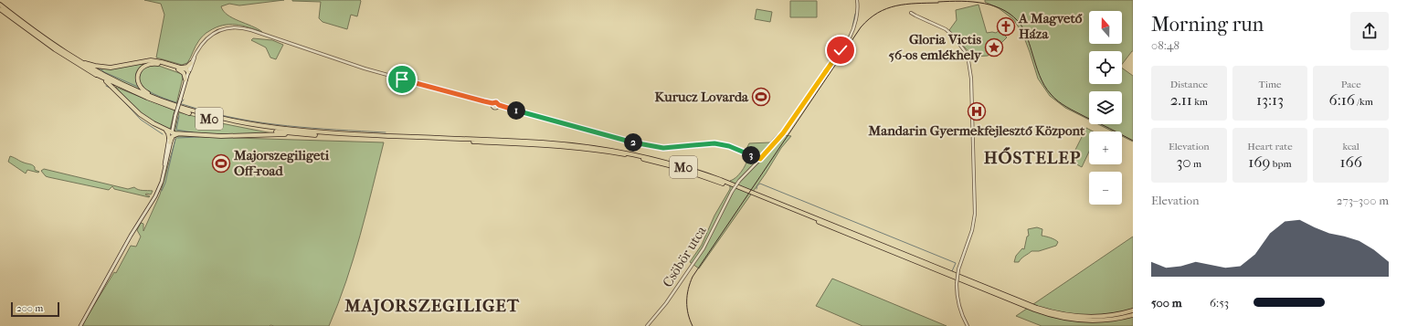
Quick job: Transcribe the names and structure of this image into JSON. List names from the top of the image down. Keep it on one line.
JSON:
{"streets":{"highway":["M0"],"street":["Csöbör utca"]},"districts":["HŐSTELEP","MAJORSZEGILIGET"],"places":{"church":["A Magvető Háza"],"place":["Gloria Victis 56-os emlékhely"],"sports":["Kurucz Lovarda","Majorszegiligeti Off-road"],"hospital":["Mandarin Gyermekfejlesztő Központ"]},"scale_bar":"200 m","north":"top","page":{"heading":["Morning run","08:48"],"map_buttons":["+","−"],"stats":[["Distance","2.11 km"],["Time","13:13"],["Pace","6:16 /km"],["Elevation","30 m"],["Heart rate","169 bpm"],["kcal","166"]],"pins":["1","2","3"],"chart":["Elevation","273–300 m"],"list":[{"name":"500 m","note":"6:53"}],"scale":"200 m"}}
